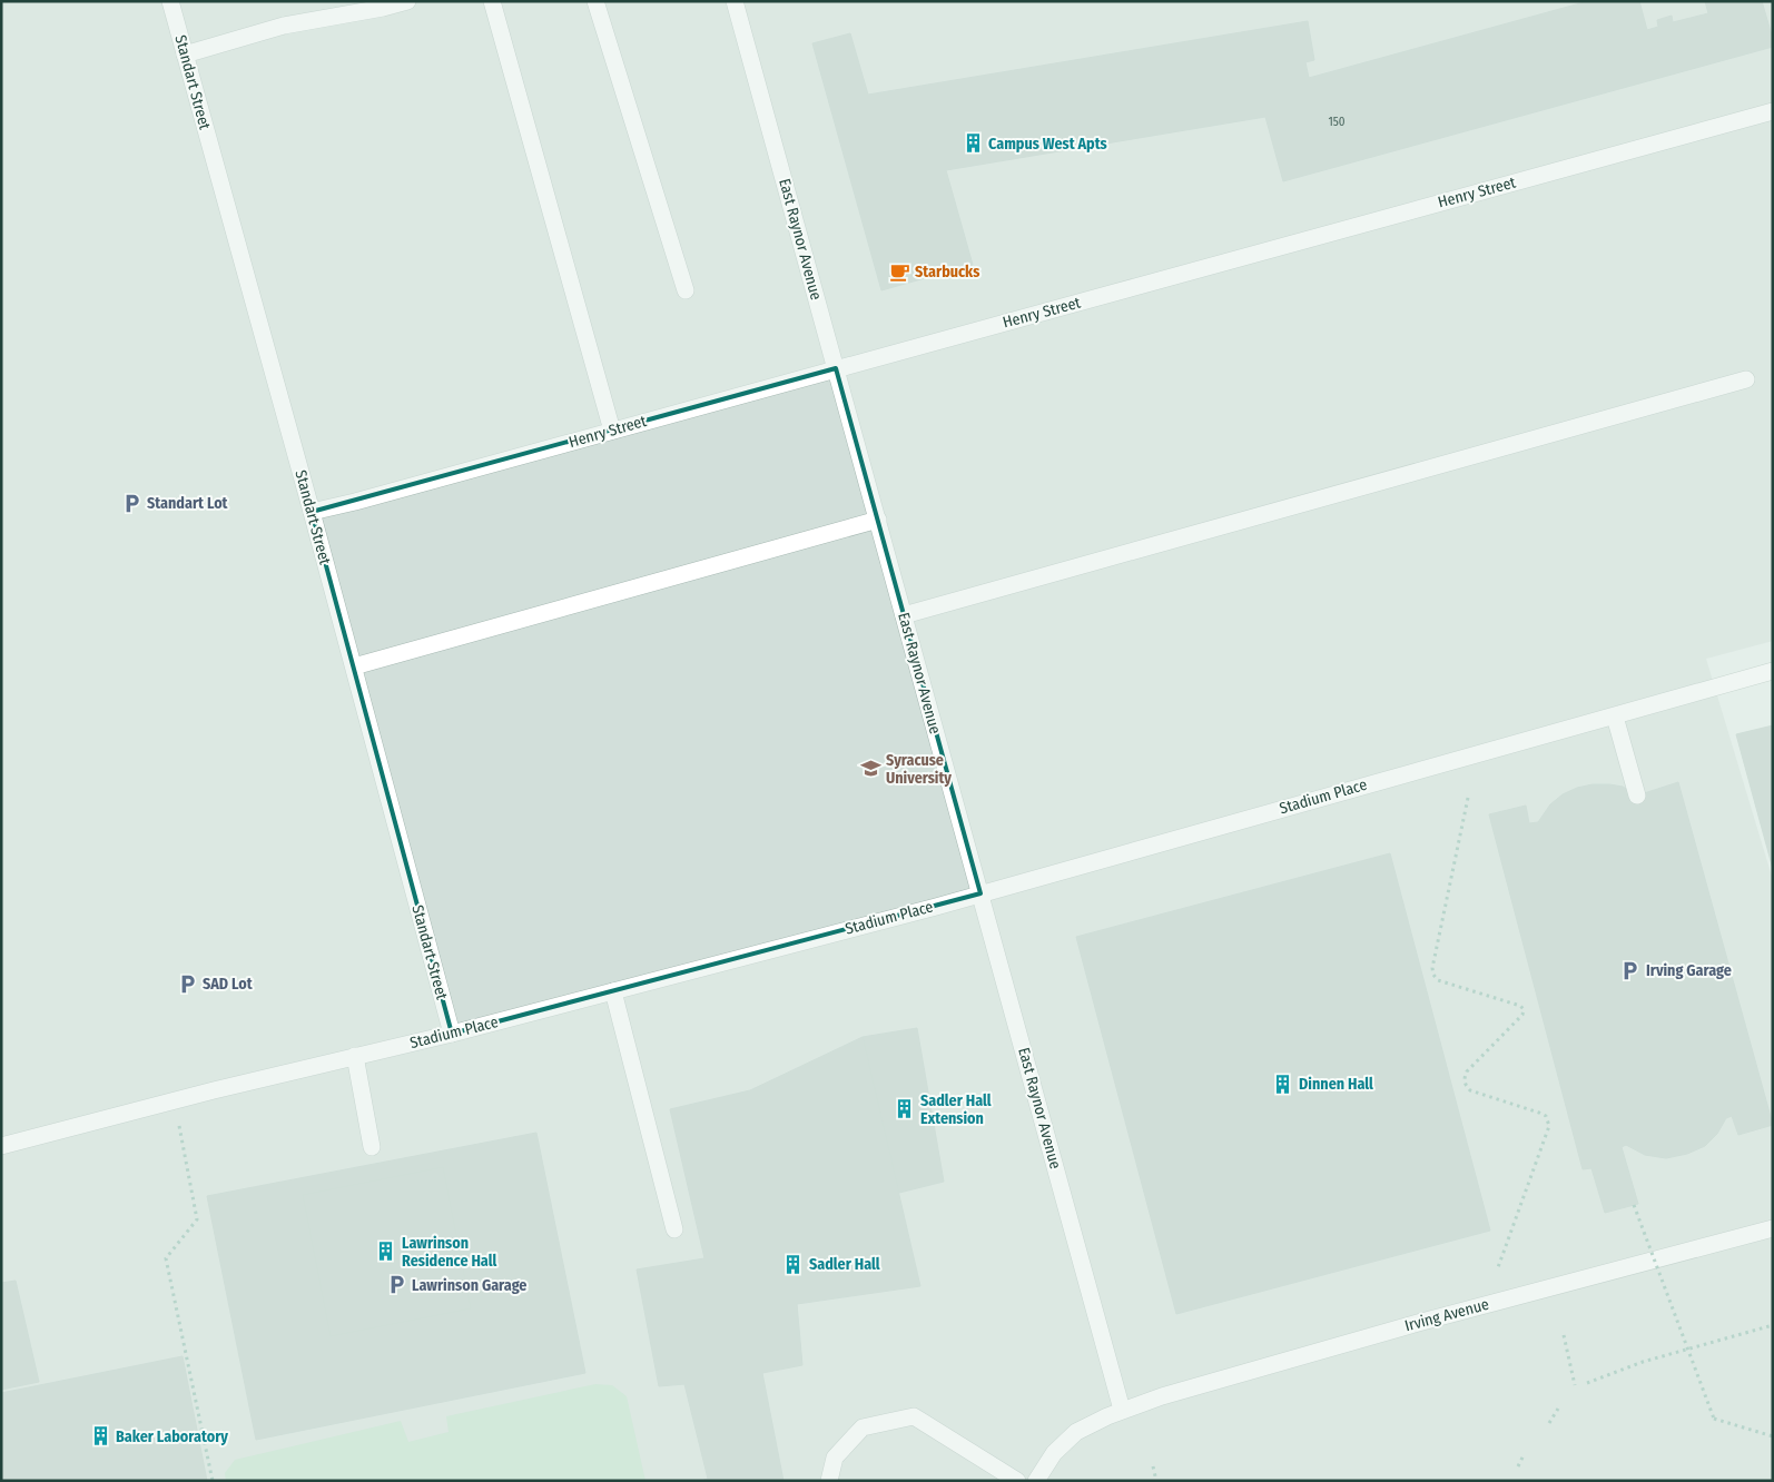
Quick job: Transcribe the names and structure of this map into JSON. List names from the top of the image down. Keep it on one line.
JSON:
{"streets":{"street":["Standart Street","Henry Street","East Raynor Avenue","Stadium Place","Irving Avenue"]},"crossings":[["Standart Street","Henry Street"],["Standart Street","Stadium Place"],["Henry Street","East Raynor Avenue"],["East Raynor Avenue","Stadium Place"],["East Raynor Avenue","Irving Avenue"]],"places":{"building":["Campus West Apts","Dinnen Hall","Sadler Hall Extension","Lawrinson Residence Hall","Sadler Hall","Baker Laboratory"],"cafe":["Starbucks"],"parking":["Standart Lot","Irving Garage","SAD Lot","Lawrinson Garage"],"school or university":["Syracuse University"]},"house_numbers":["150"]}
